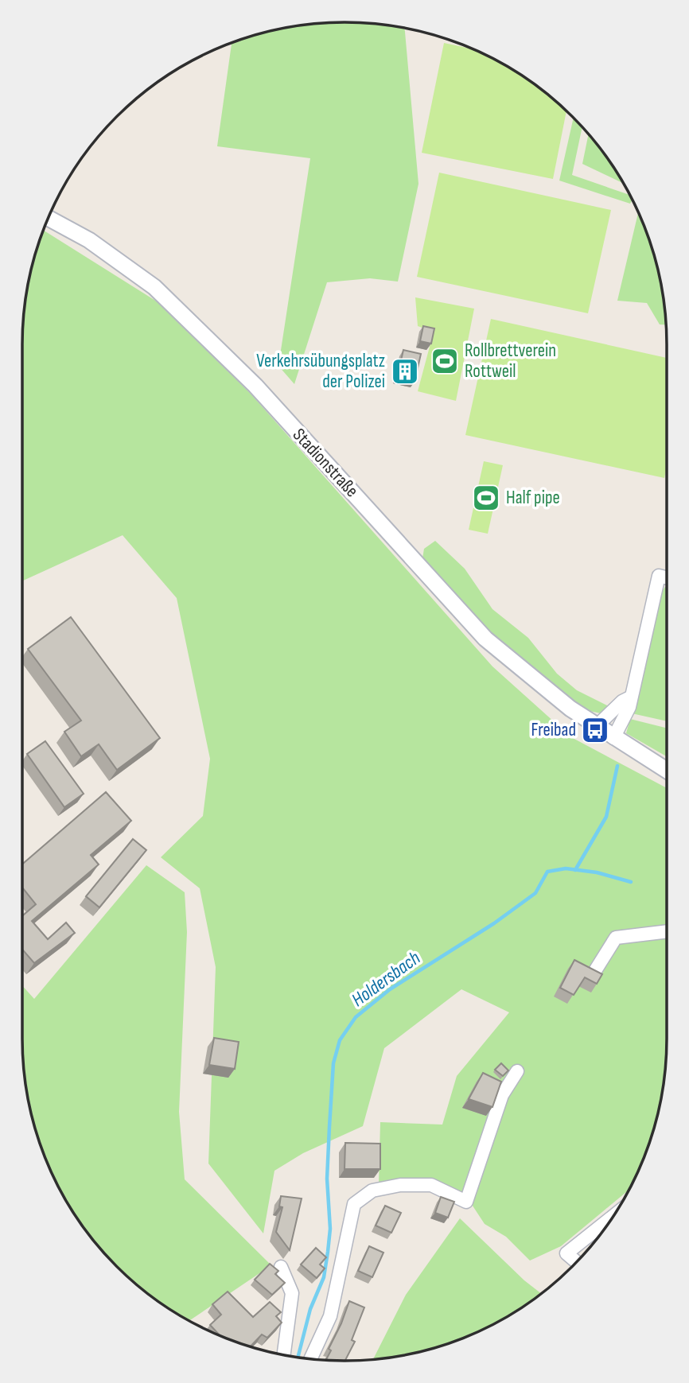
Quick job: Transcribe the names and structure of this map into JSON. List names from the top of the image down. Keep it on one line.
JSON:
{"streets":{"street":["Stadionstraße"]},"water":["Holdersbach"],"places":{"sports":["Rollbrettverein Rottweil","Half pipe"],"building":["Verkehrsübungsplatz der Polizei"],"bus stop":["Freibad"]}}
